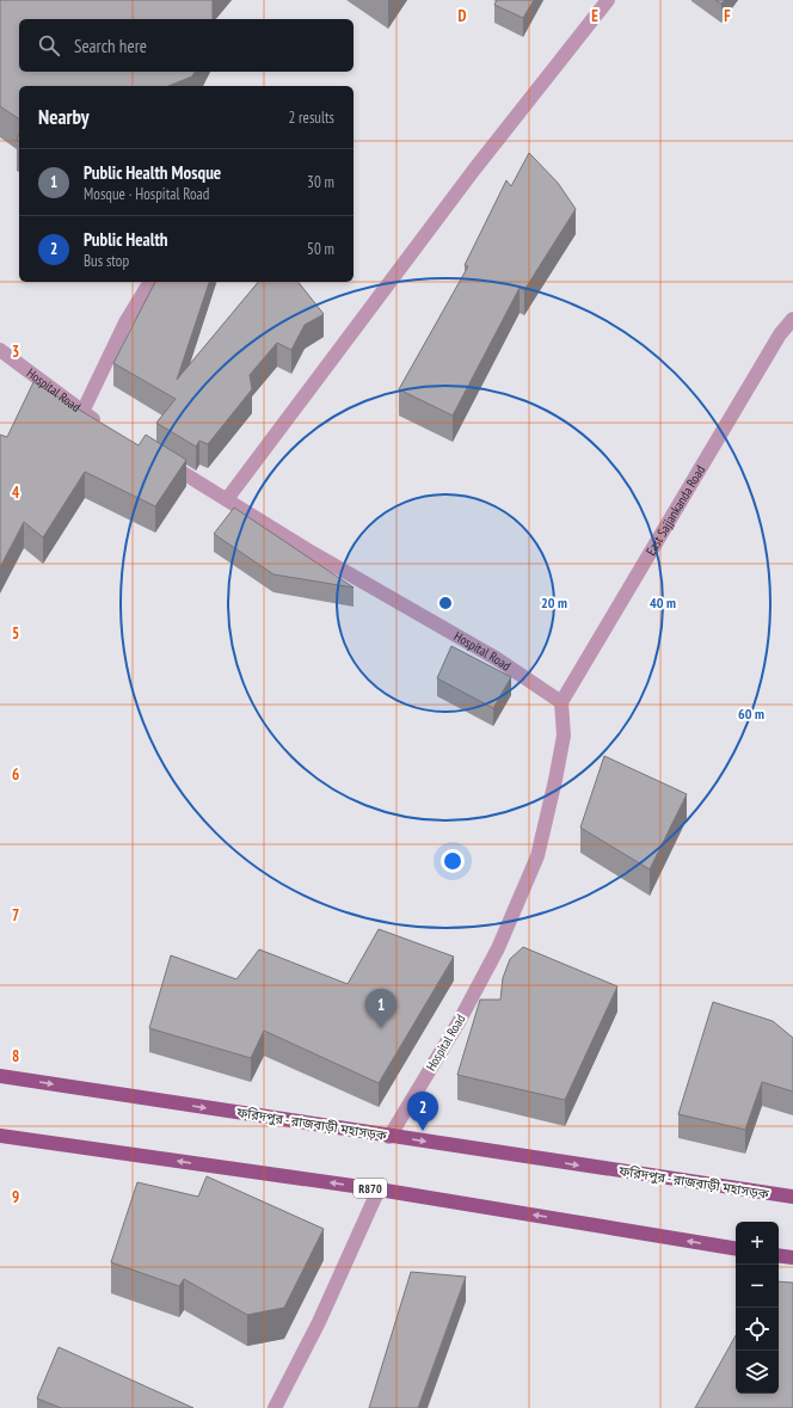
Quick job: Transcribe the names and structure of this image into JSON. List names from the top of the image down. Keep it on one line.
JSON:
{"streets":{"main road":["ফরিদপুর - রাজবাড়ী মহাসড়ক","R870"],"street":["Hospital Road","East Sajjankanda Road"]},"crossings":[["Hospital Road","East Sajjankanda Road"],["Hospital Road","ফরিদপুর - রাজবাড়ী মহাসড়ক"]],"page":{"search":"Search here","heading":["Nearby","2 results"],"list":[{"mark":"1","name":"Public Health Mosque","note":"Mosque · Hospital Road","value":"30 m"},{"mark":"2","name":"Public Health","note":"Bus stop","value":"50 m"}],"pins":["1","2"],"map_buttons":["+","−"]},"grid":{"columns":["D","E","F"],"rows":["3","4","5","6","7","8","9"]},"rings":["20 m","40 m","60 m"]}
